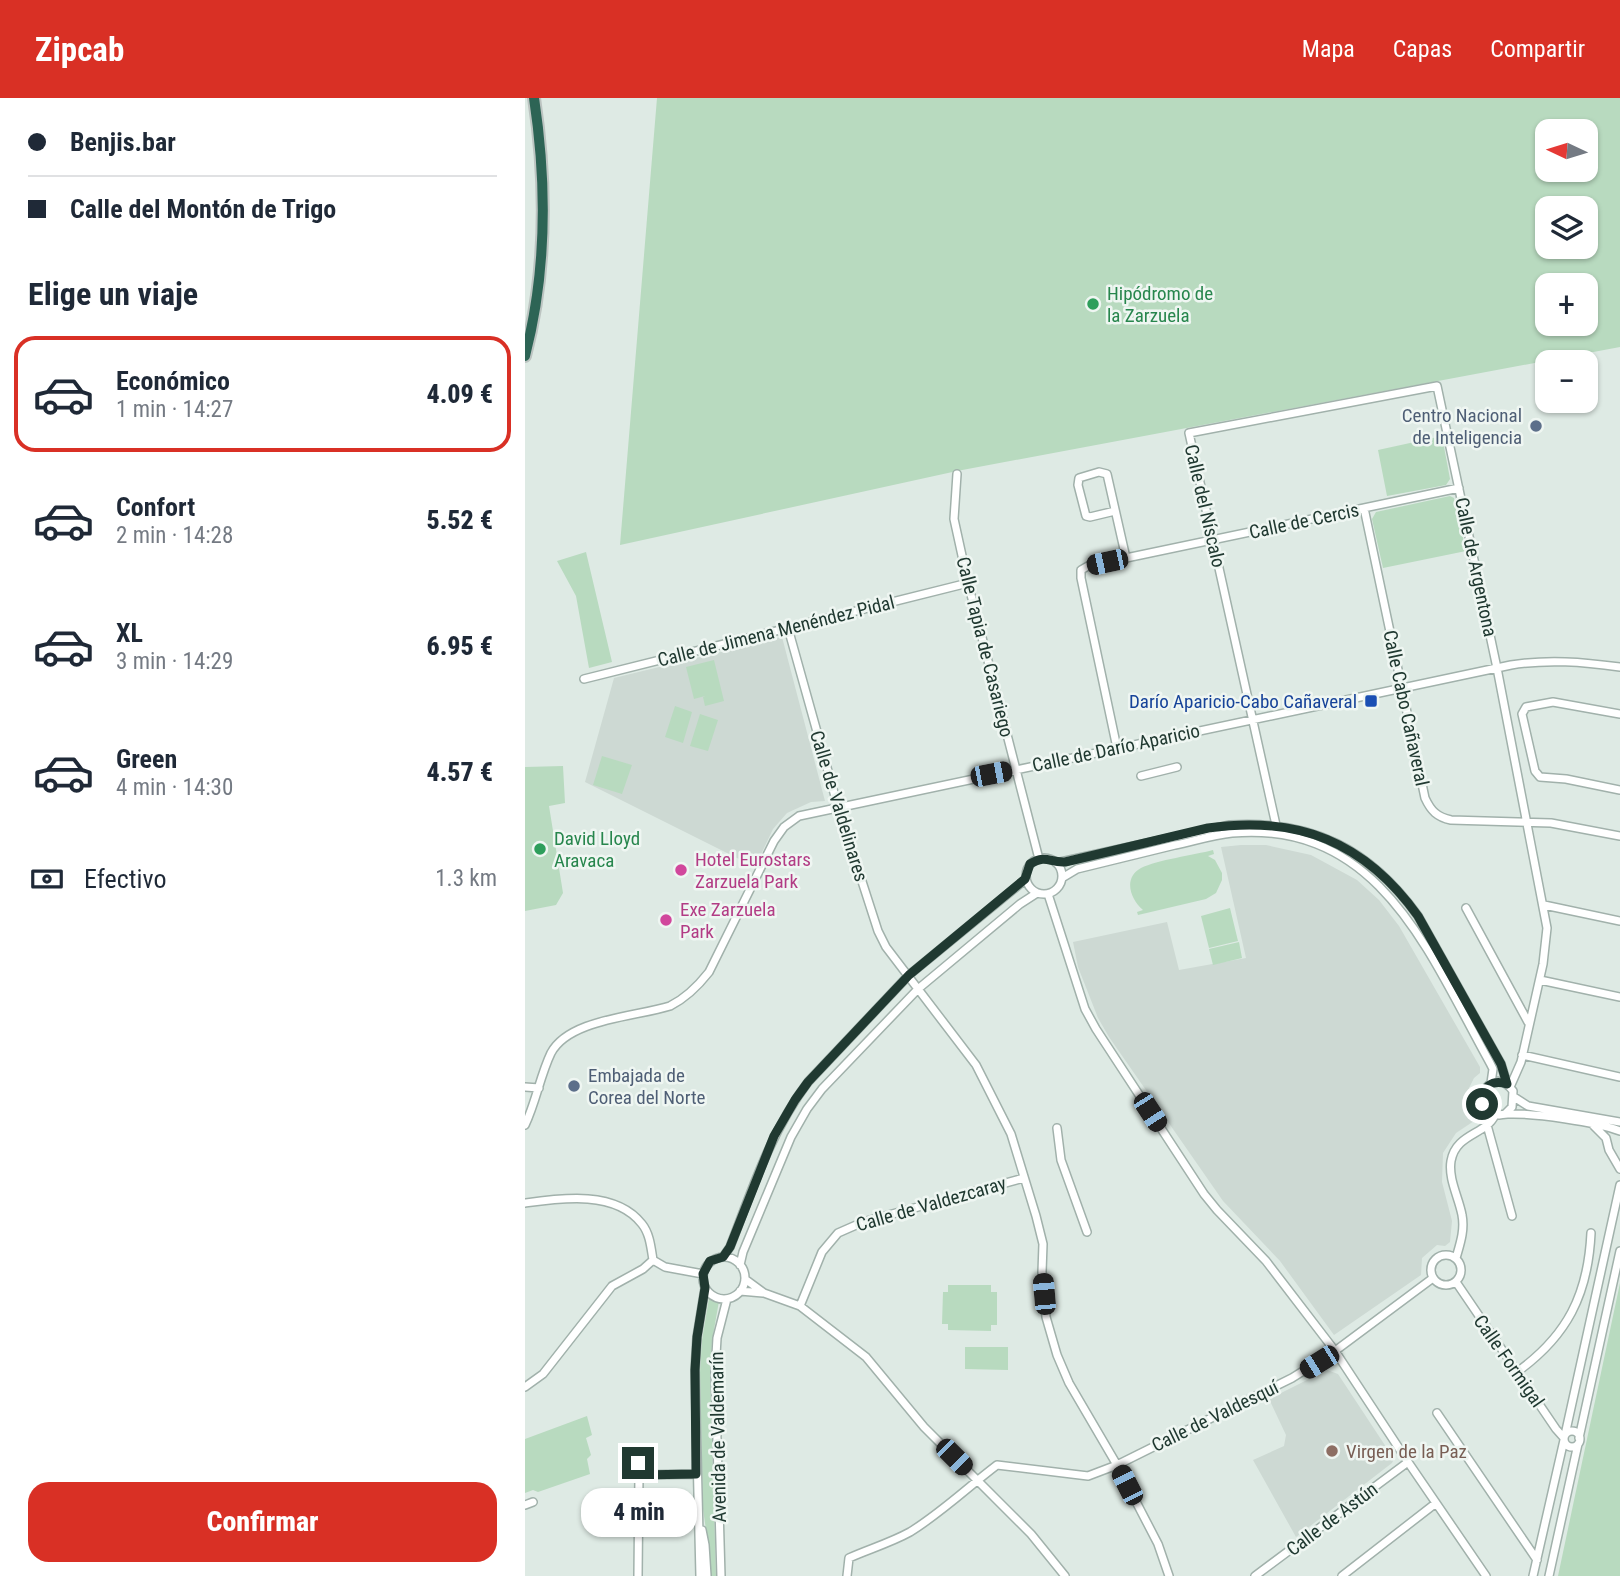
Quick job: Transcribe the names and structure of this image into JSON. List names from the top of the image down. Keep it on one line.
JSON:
{"streets":{"street":["Calle del Níscalo","Calle de Cercis","Calle de Argentona","Calle de Jimena Menéndez Pidal","Calle Tapia de Casariego","Calle Cabo Cañaveral","Calle de Darío Aparicio","Calle de Valdelinares","Calle de Valdezcaray","Calle Formigal","Calle de Valdesquí","Avenida de Valdemarín","Calle de Astún"]},"crossings":[["Calle del Níscalo","Calle de Cercis"],["Calle del Níscalo","Calle de Argentona"],["Calle del Níscalo","Calle de Darío Aparicio"],["Calle de Cercis","Calle de Argentona"],["Calle de Cercis","Calle Cabo Cañaveral"],["Calle de Cercis","Calle de Darío Aparicio"],["Calle de Argentona","Calle Cabo Cañaveral"],["Calle de Argentona","Calle de Darío Aparicio"],["Calle de Jimena Menéndez Pidal","Calle Tapia de Casariego"],["Calle de Jimena Menéndez Pidal","Calle de Valdelinares"],["Calle Tapia de Casariego","Calle de Darío Aparicio"],["Calle Cabo Cañaveral","Calle de Darío Aparicio"],["Calle de Darío Aparicio","Calle de Valdelinares"],["Calle de Valdelinares","Calle de Valdezcaray"],["Calle de Valdelinares","Calle de Valdesquí"],["Calle Formigal","Calle de Valdesquí"]],"places":{"other":["Hipódromo de la Zarzuela","Centro Nacional de Inteligencia","David Lloyd Aravaca","Hotel Eurostars Zarzuela Park","Exe Zarzuela Park","Embajada de Corea del Norte","Virgen de la Paz"],"transit":["Darío Aparicio-Cabo Cañaveral"]},"north":"left","page":{"header":"Zipcab","nav":["Mapa","Capas","Compartir"],"banner":["Benjis.bar","Calle del Montón de Trigo"],"map_buttons":["+","−"],"heading":"Elige un viaje","list":[{"name":"Económico","note":"1 min · 14:27","value":"4.09 €"},{"name":"Confort","note":"2 min · 14:28","value":"5.52 €"},{"name":"XL","note":"3 min · 14:29","value":"6.95 €"},{"name":"Green","note":"4 min · 14:30","value":"4.57 €"}],"pay":["Efectivo","1.3 km"],"buttons":"Confirmar","bubble":"4 min"}}
